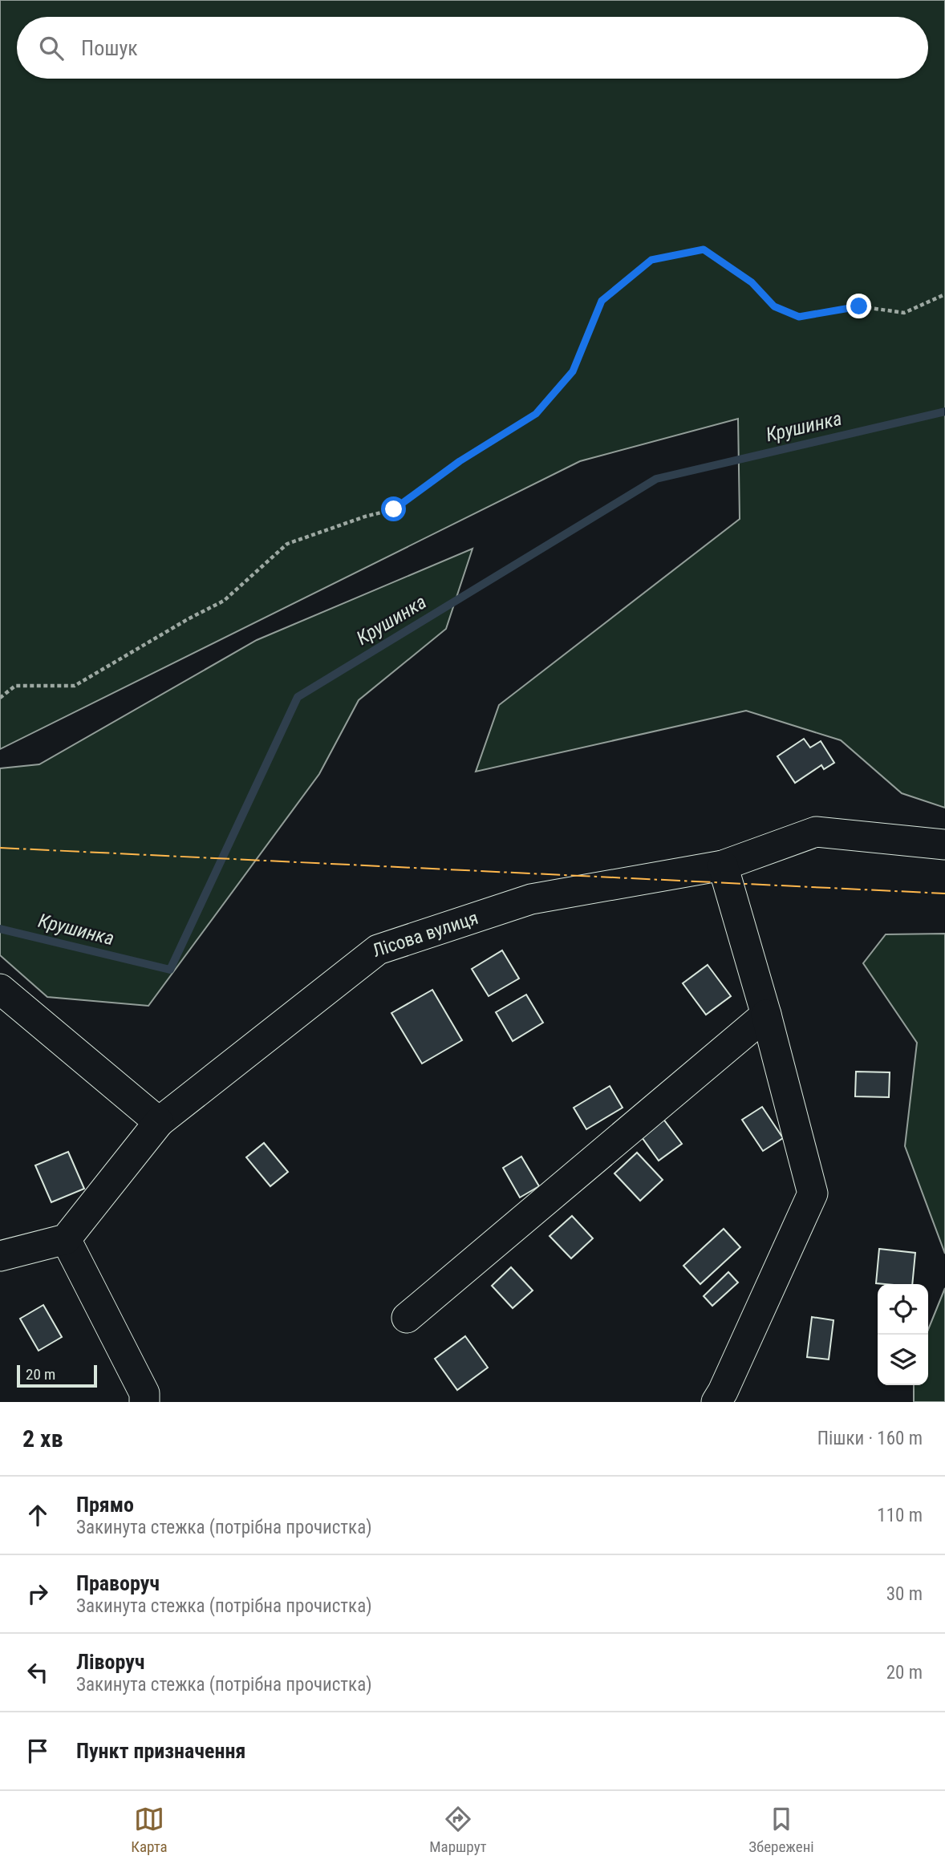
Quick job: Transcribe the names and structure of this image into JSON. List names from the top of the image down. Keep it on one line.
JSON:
{"streets":{"street":["Лісова вулиця"]},"water":["Крушинка"],"scale_bar":"20 m","page":{"search":"Пошук","scale":"20 m","heading":["2 хв","Пішки · 160 m"],"list":[["Прямо","Закинута стежка (потрібна прочистка)","110 m"],["Праворуч","Закинута стежка (потрібна прочистка)","30 m"],["Ліворуч","Закинута стежка (потрібна прочистка)","20 m"],"Пункт призначення"],"nav":["Карта","Маршрут","Збережені"]}}
